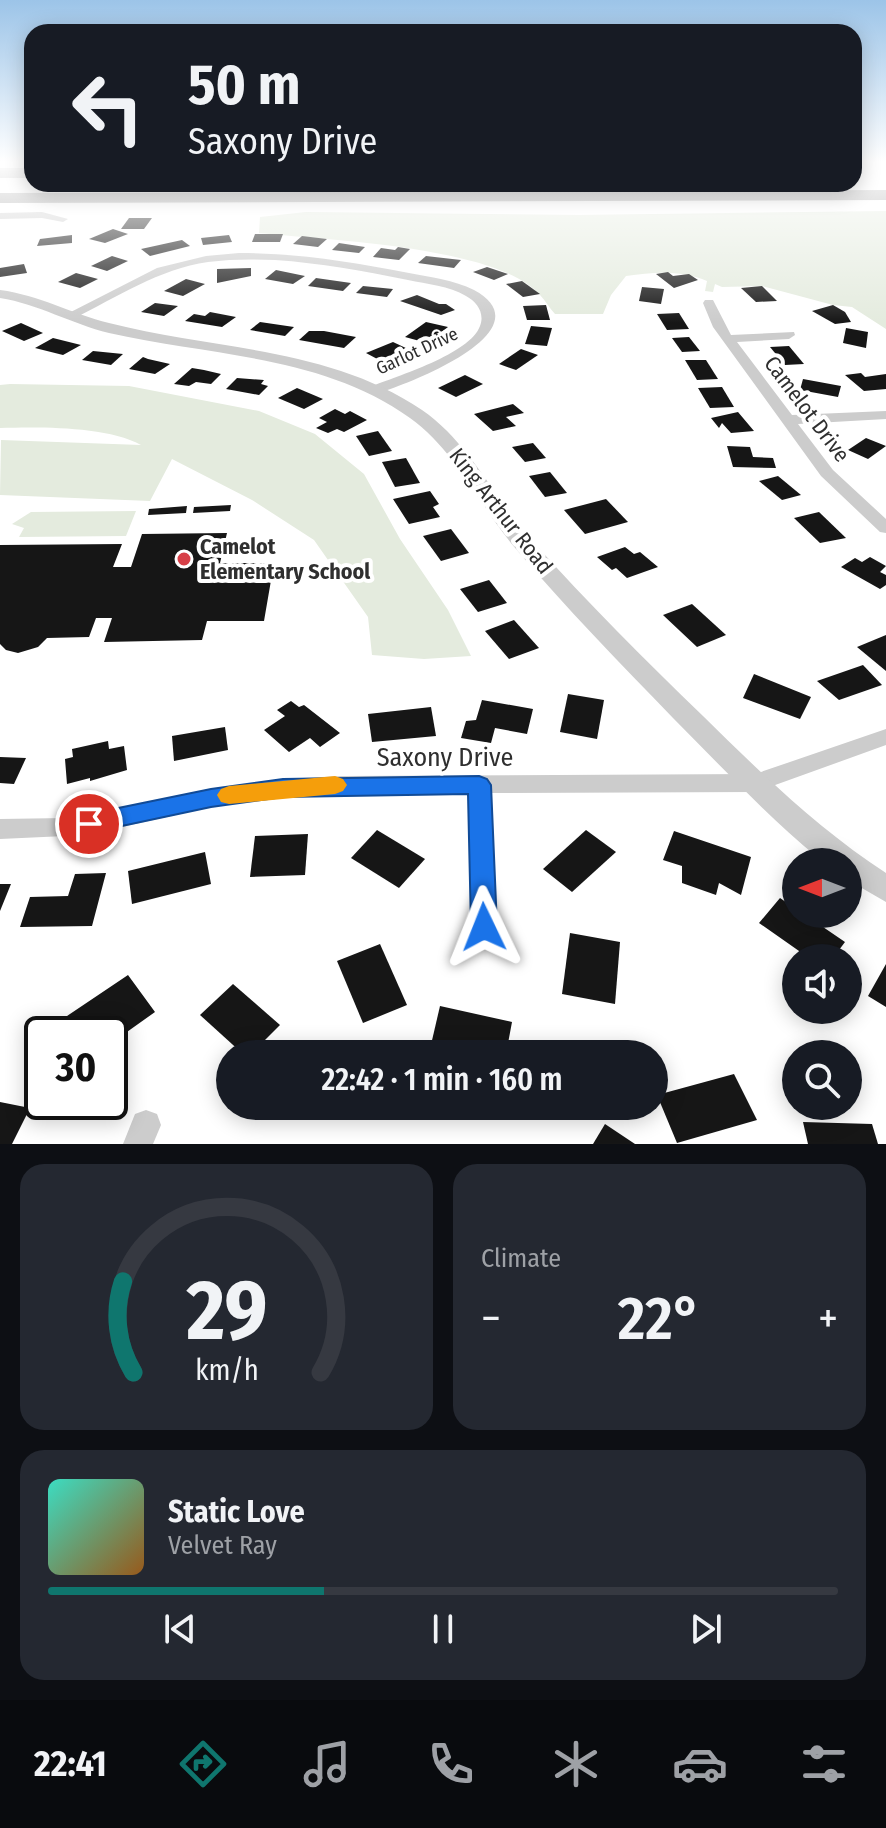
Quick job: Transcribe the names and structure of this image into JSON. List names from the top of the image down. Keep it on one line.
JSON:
{"streets":{"street":["Garlot Drive","Camelot Drive","King Arthur Road","Saxony Drive"]},"crossings":[["Garlot Drive","King Arthur Road"],["King Arthur Road","Saxony Drive"]],"places":["Camelot Elementary School"],"north":"left","page":{"turn":["50 m","Saxony Drive"],"limit":"30","trip":"22:42 · 1 min · 160 m","tile":"Climate","heat":["−","22°","+"],"song":["Static Love","Velvet Ray"],"tabs":"22:41","gauge":["29","km/h"]}}
